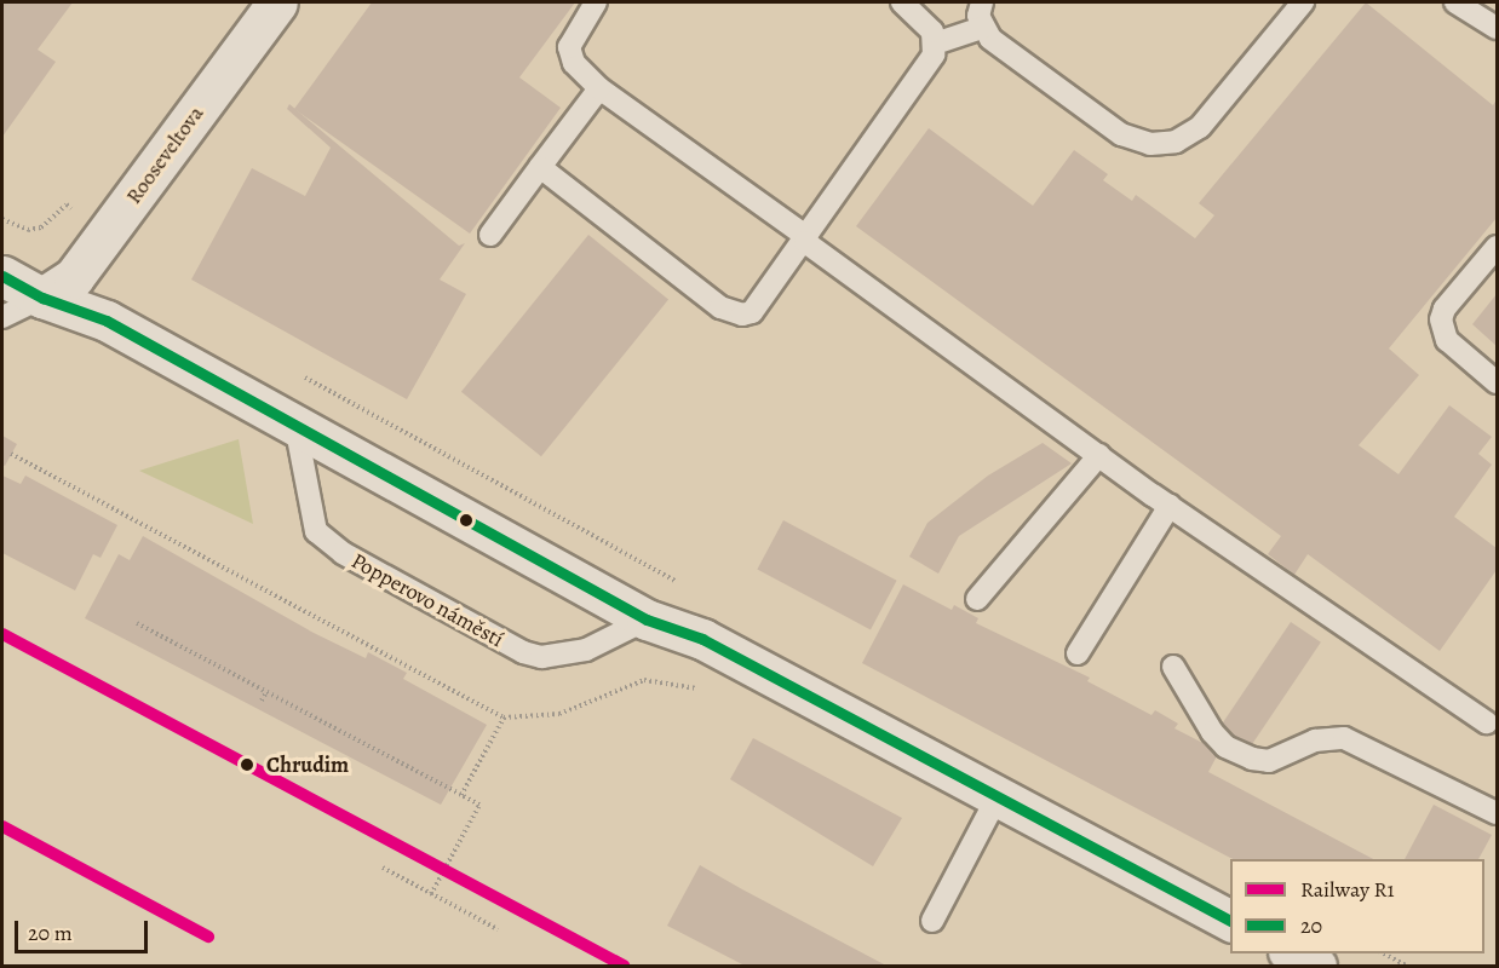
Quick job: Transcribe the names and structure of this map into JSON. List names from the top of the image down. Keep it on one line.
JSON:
{"streets":{"street":["Rooseveltova"],"lane":["Popperovo náměstí"]},"places":["Chrudim"],"lines":["transit line 20","rail line R1"],"legend":["Railway R1","20"],"scale_bar":"20 m"}
